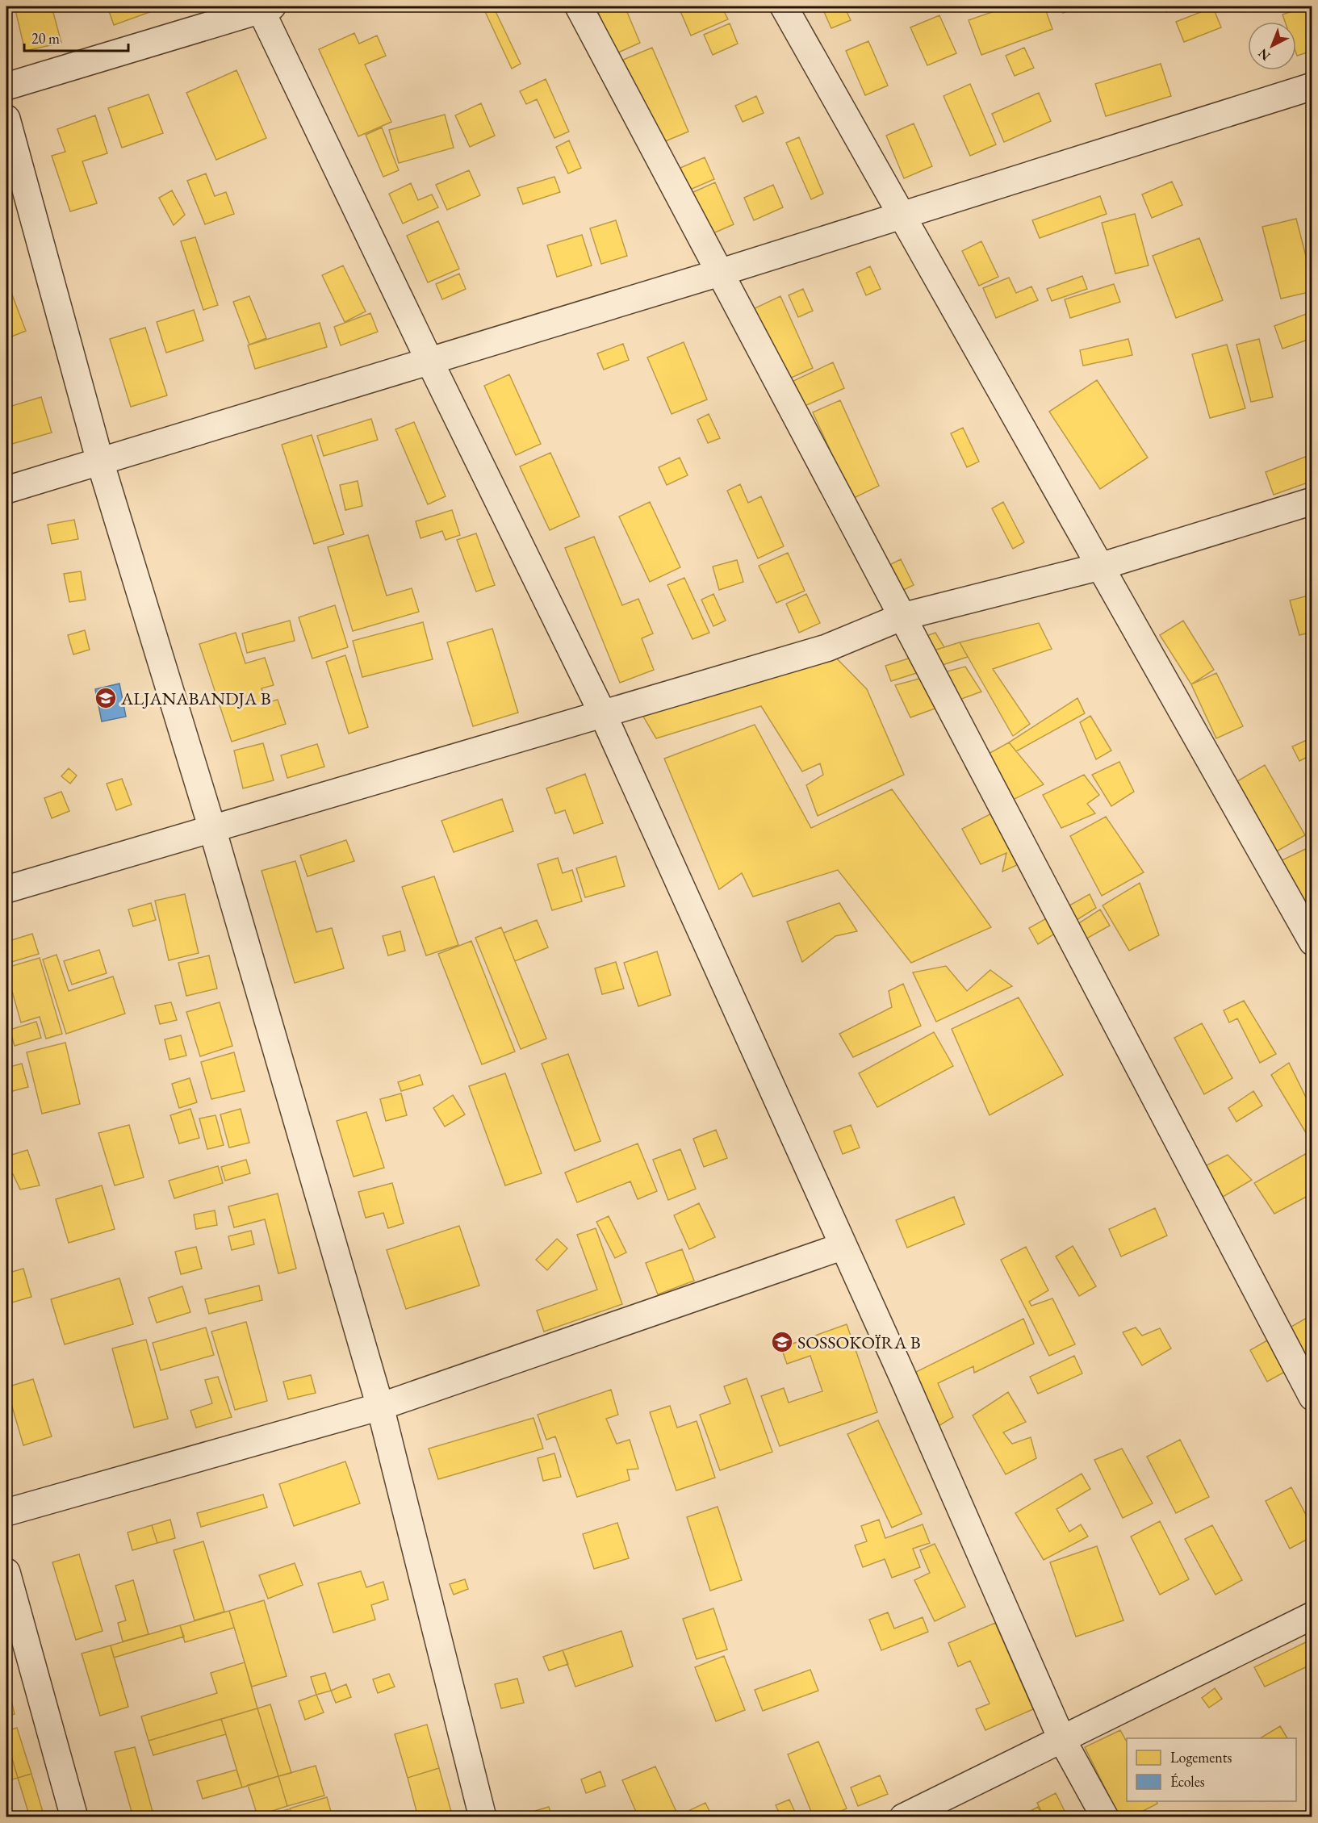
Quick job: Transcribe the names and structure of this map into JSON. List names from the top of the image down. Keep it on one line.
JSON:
{"places":{"school or university":["ALJANABANDJA B","SOSSOKOÏRA B"]},"legend":["Logements","Écoles"],"scale_bar":"20 m","north":"bottom left"}
